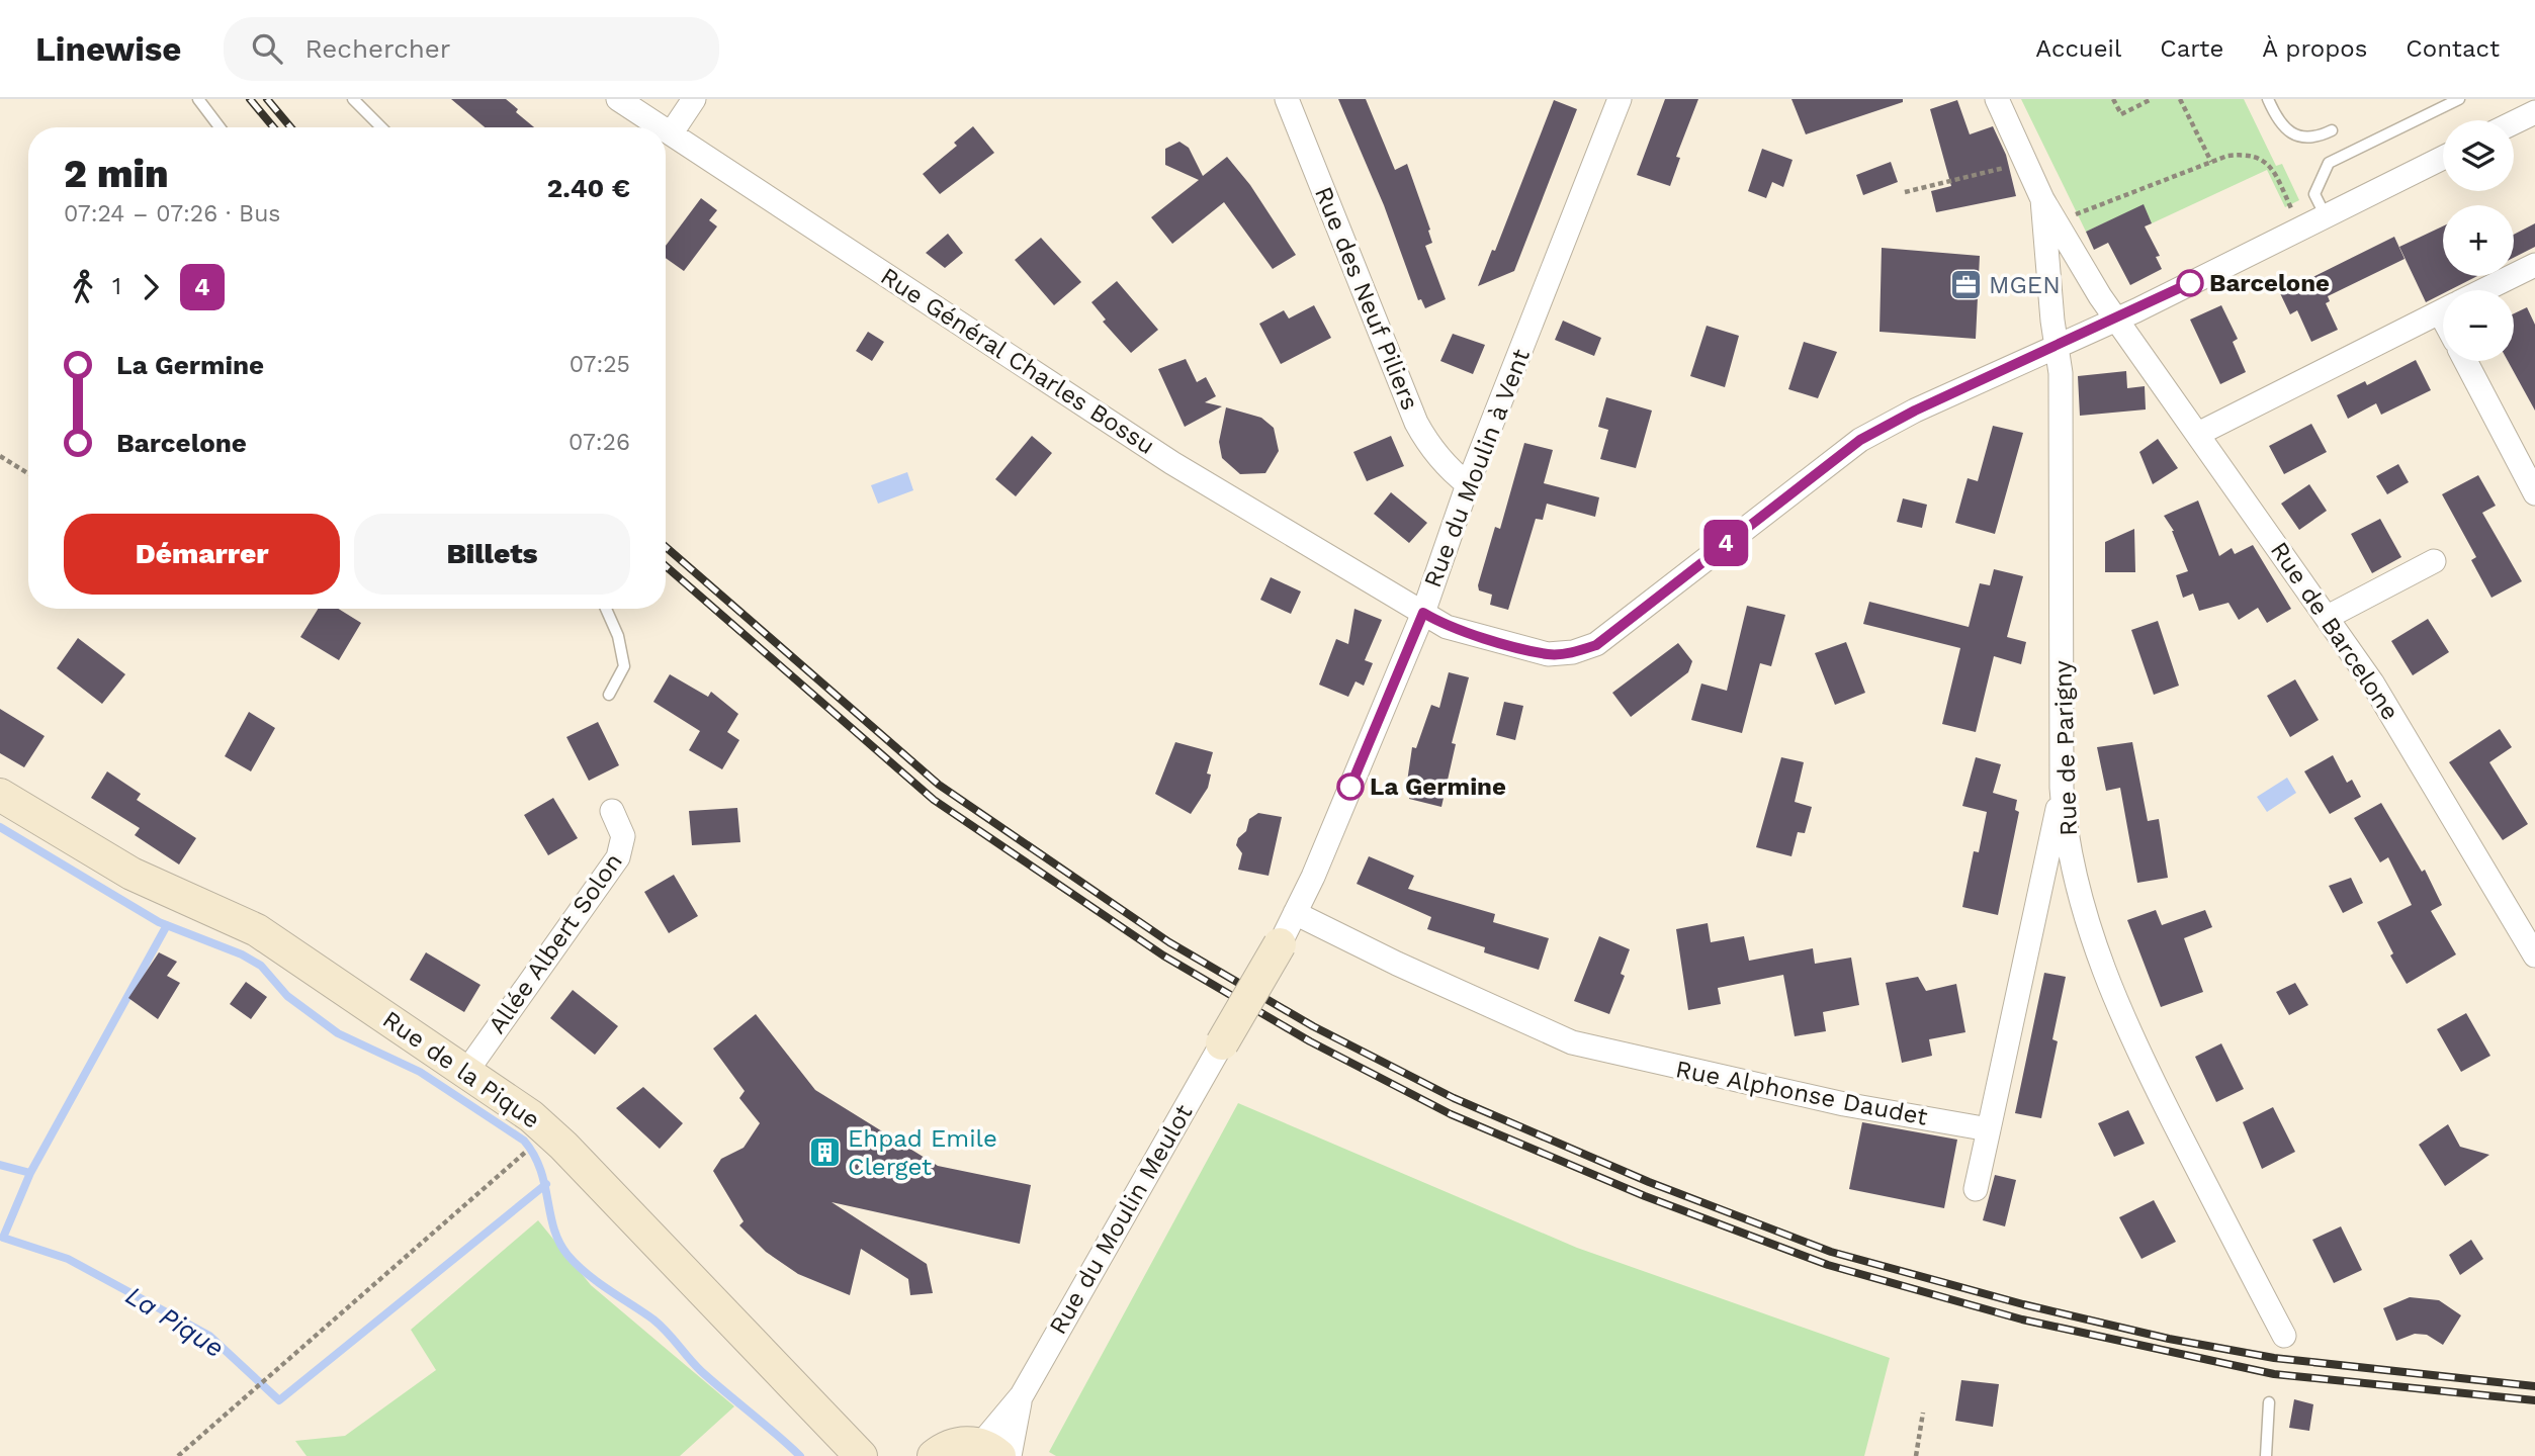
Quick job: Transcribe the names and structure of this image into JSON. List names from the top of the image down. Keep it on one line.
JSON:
{"streets":{"street":["Rue des Neuf Piliers","Rue Général Charles Bossu","Rue du Moulin à Vent","Rue de Barcelone","Rue de Parigny","Allée Albert Solon","Rue de la Pique","Rue Alphonse Daudet","Rue du Moulin Meulot"]},"crossings":[["Rue des Neuf Piliers","Rue du Moulin à Vent"],["Rue Général Charles Bossu","Rue du Moulin à Vent"],["Rue Général Charles Bossu","Rue de Barcelone"],["Rue Général Charles Bossu","Rue de Parigny"],["Rue du Moulin à Vent","Rue Alphonse Daudet"],["Rue de Barcelone","Rue de Parigny"],["Allée Albert Solon","Rue de la Pique"]],"water":["La Pique"],"places":{"other":["Barcelone","La Germine"],"office":["MGEN"],"building":["Ehpad Emile Clerget"]},"lines":["bus line 4"],"page":{"header":"Linewise","search":"Rechercher","nav":["Accueil","Carte","À propos","Contact"],"on_map":"4","map_buttons":["+","−"],"heading":["2 min","07:24 – 07:26 · Bus","2.40 €"],"legs":["1","4"],"list":[{"name":"La Germine","value":"07:25"},{"name":"Barcelone","value":"07:26"}],"buttons":["Démarrer","Billets"]}}
